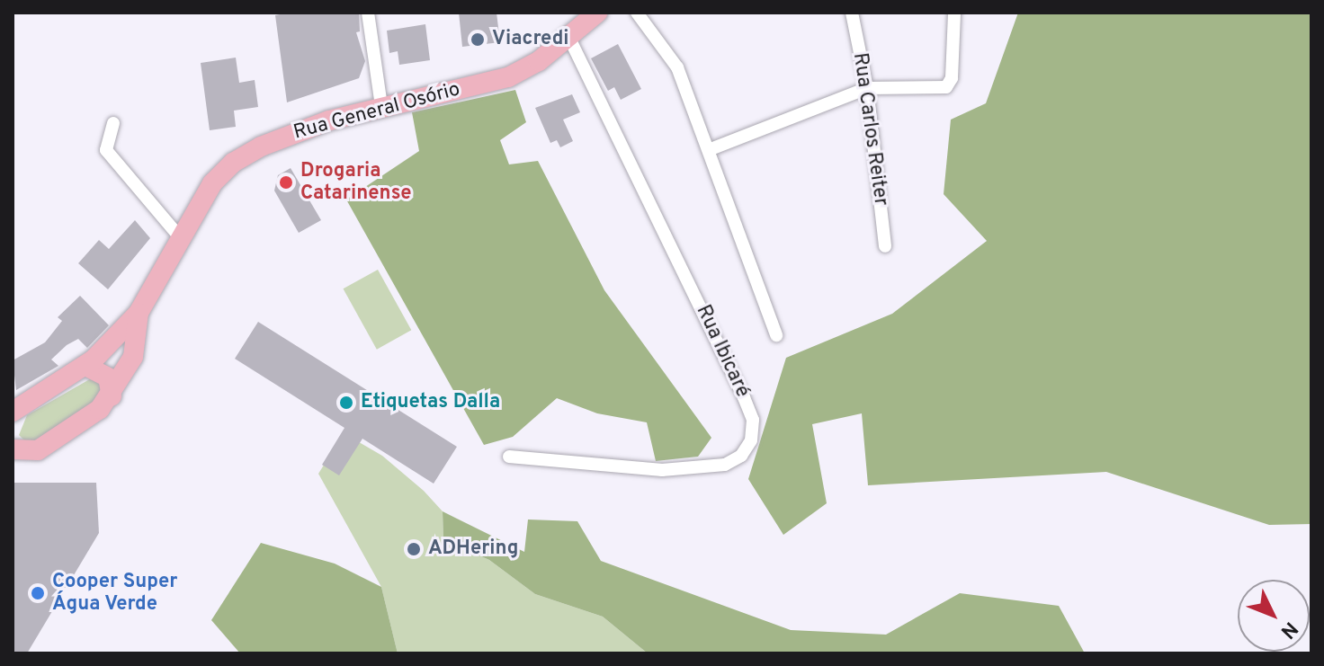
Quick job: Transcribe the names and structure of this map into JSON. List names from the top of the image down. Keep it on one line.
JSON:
{"streets":{"main road":["Rua General Osório"],"street":["Rua Carlos Reiter","Rua Ibicaré"]},"crossings":[["Rua General Osório","Rua Ibicaré"]],"places":["Viacredi","Drogaria Catarinense","Etiquetas Dalla","ADHering","Cooper Super Água Verde"],"north":"bottom right"}
